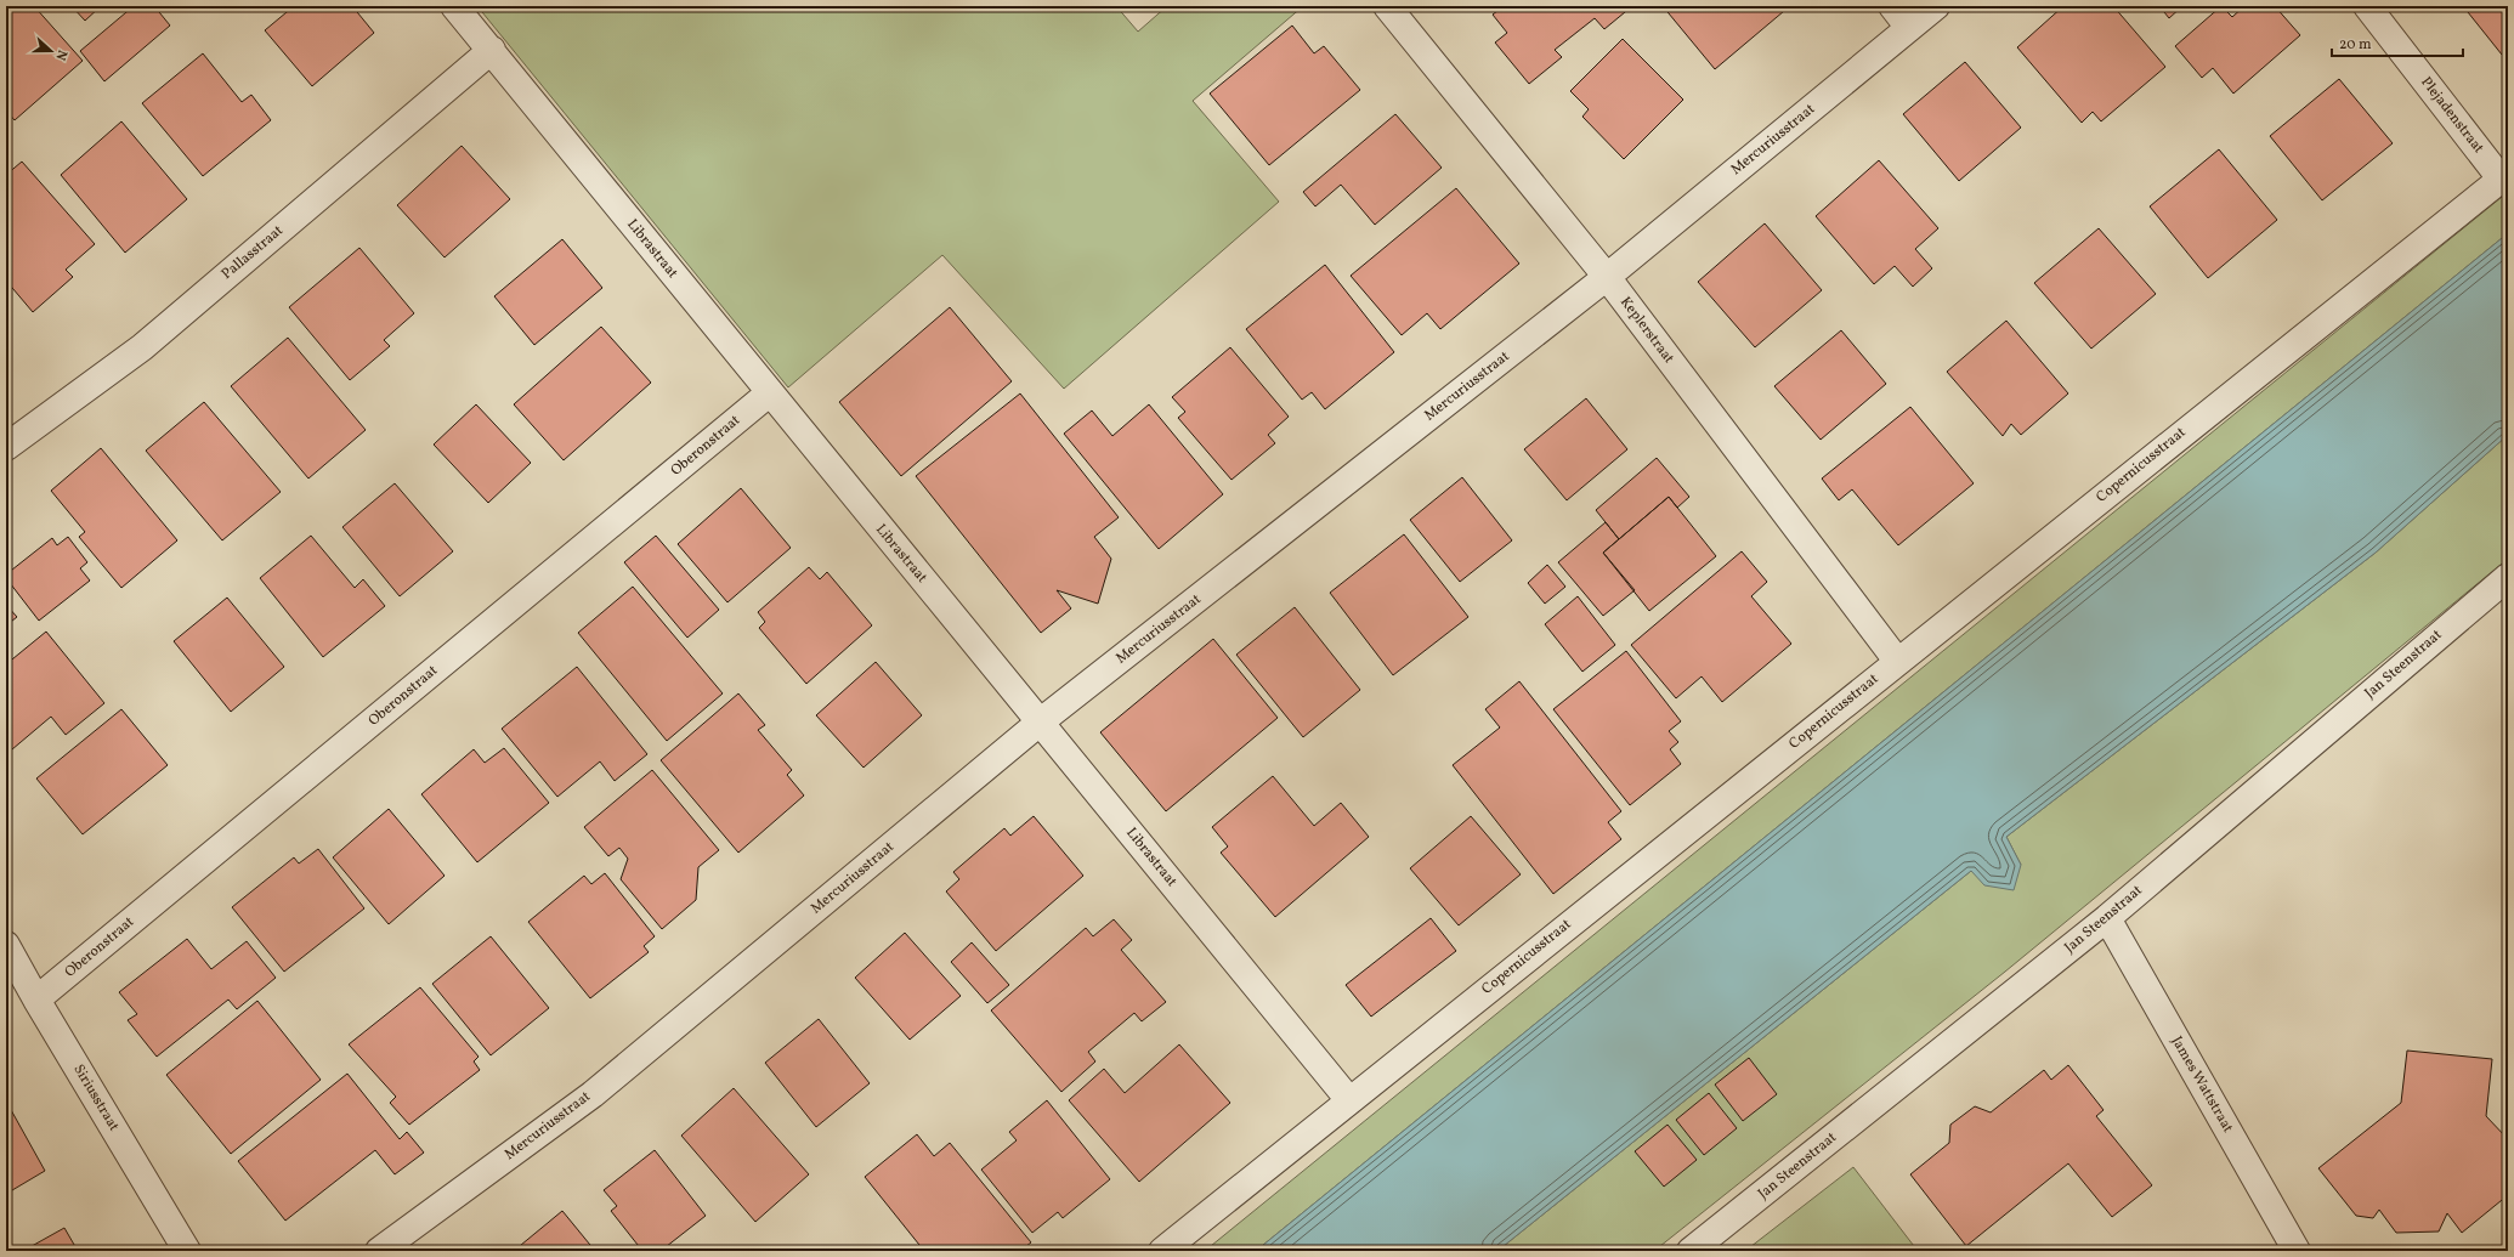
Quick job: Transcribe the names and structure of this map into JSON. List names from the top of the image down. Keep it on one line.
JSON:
{"streets":{"street":["Plejadenstraat","Mercuriusstraat","Librastraat","Pallasstraat","Keplerstraat","Oberonstraat","Copernicusstraat","Jan Steenstraat","James Wattstraat","Siriusstraat"]},"crossings":[["Plejadenstraat","Copernicusstraat"],["Mercuriusstraat","Librastraat"],["Mercuriusstraat","Keplerstraat"],["Librastraat","Pallasstraat"],["Librastraat","Oberonstraat"],["Librastraat","Copernicusstraat"],["Keplerstraat","Copernicusstraat"],["Oberonstraat","Siriusstraat"],["Jan Steenstraat","James Wattstraat"]],"scale_bar":"20 m","north":"right"}
